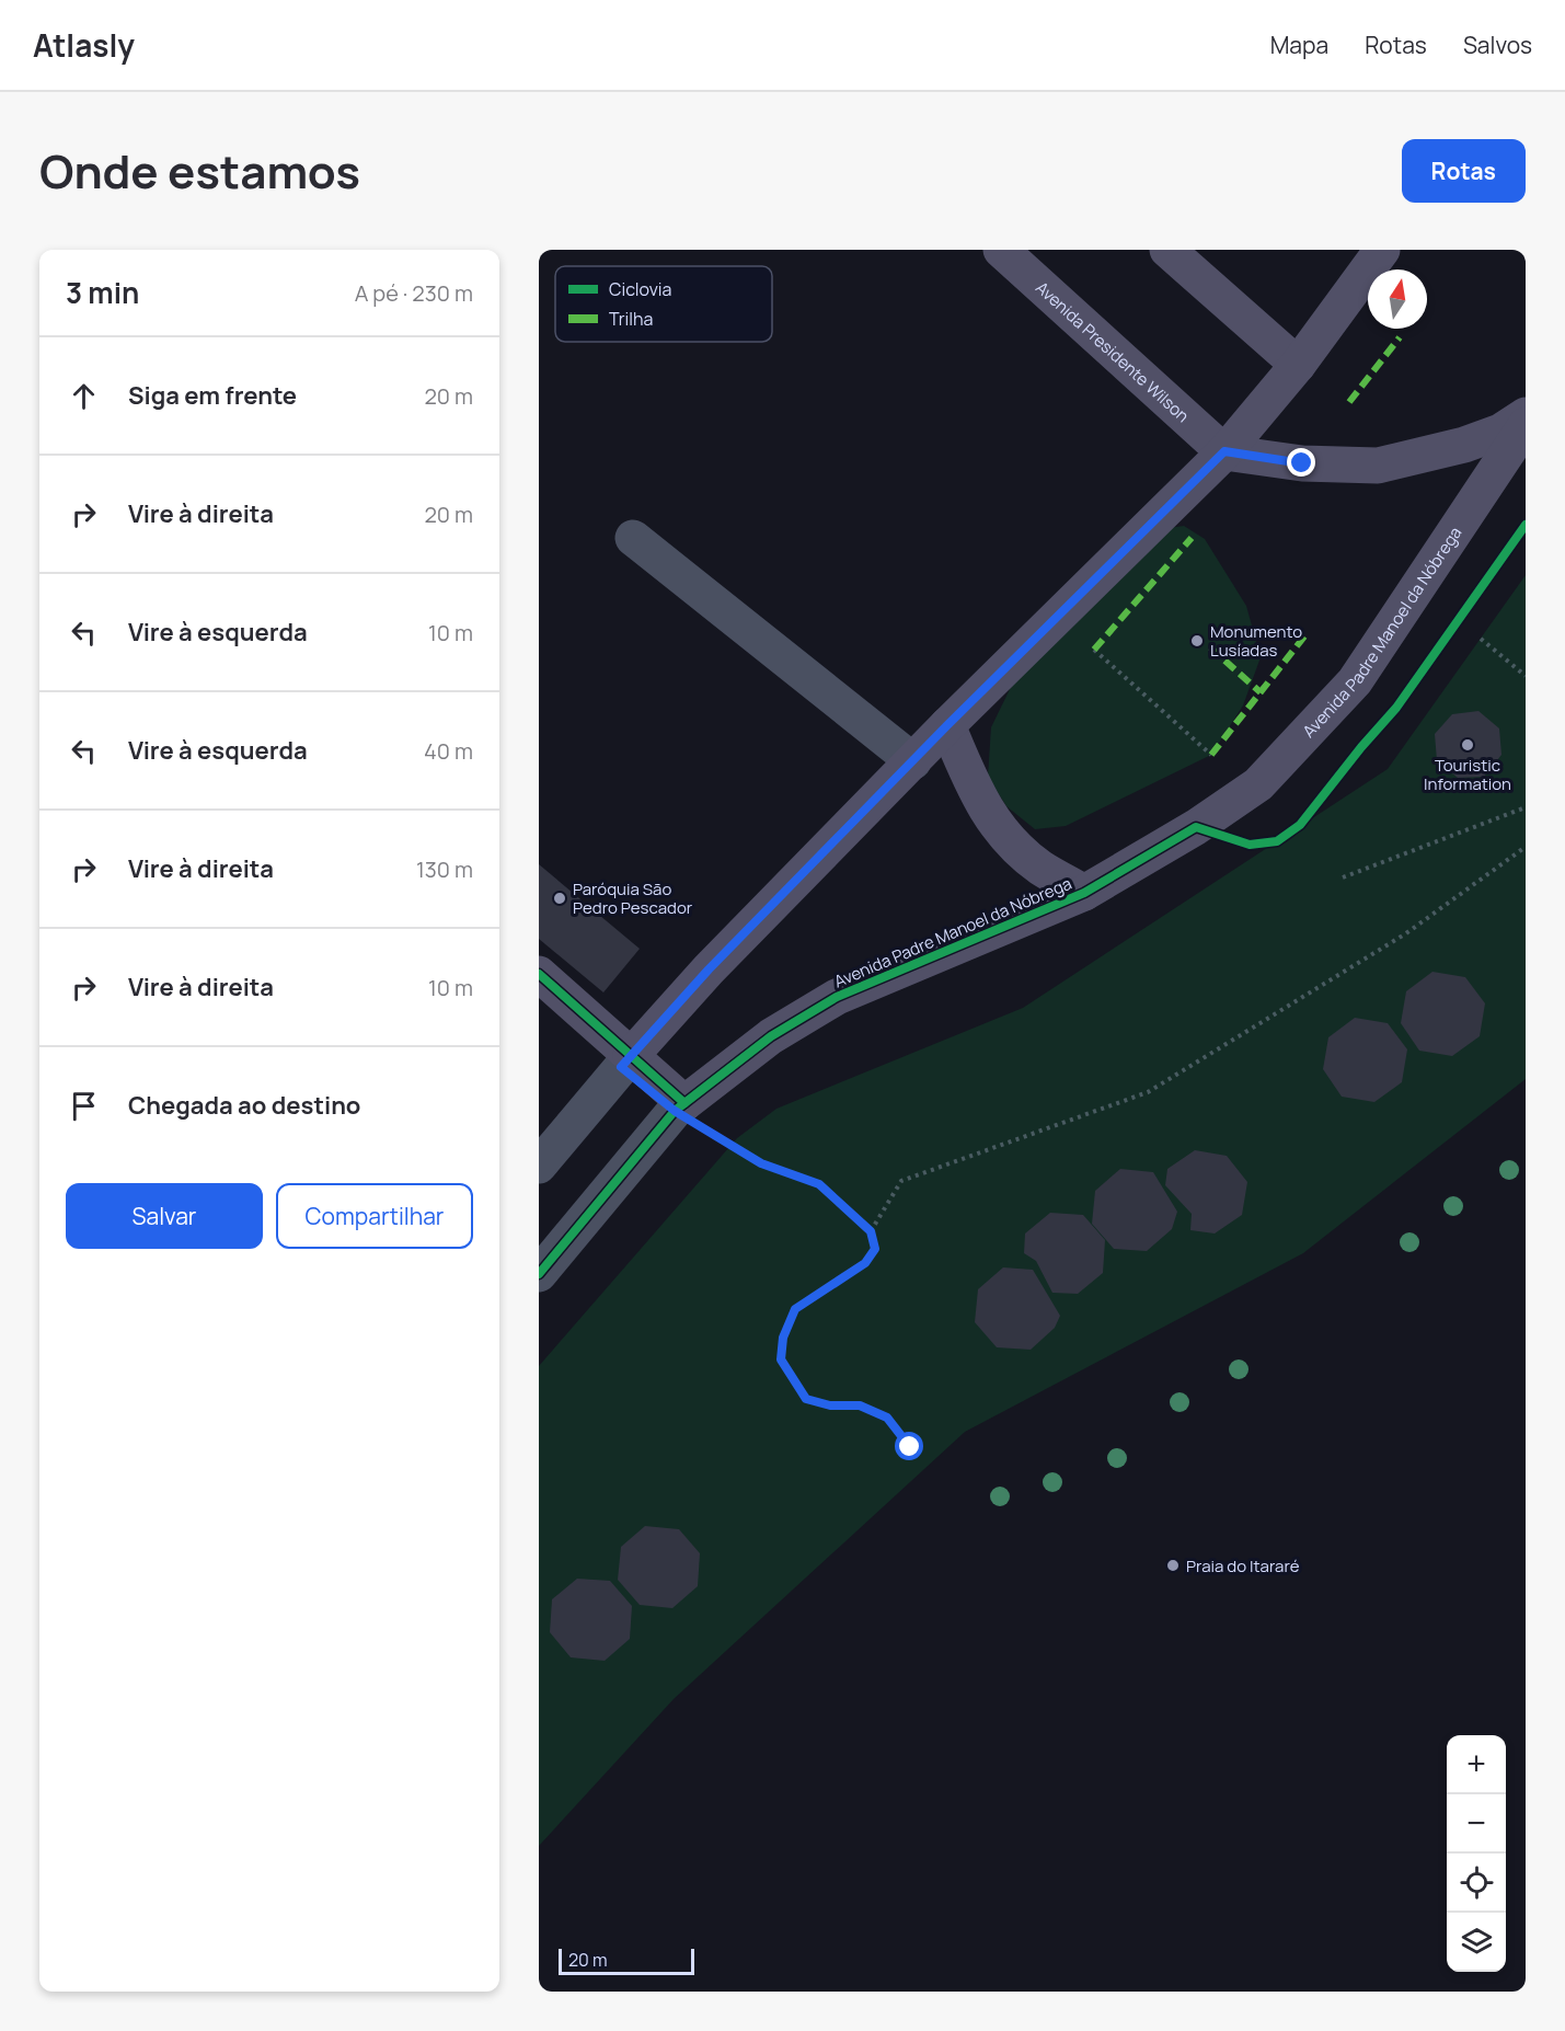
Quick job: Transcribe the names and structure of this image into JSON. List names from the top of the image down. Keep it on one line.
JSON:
{"streets":{"main road":["Avenida Presidente Wilson","Avenida Padre Manoel da Nóbrega"]},"places":["Monumento Lusíadas","Touristic Information","Paróquia São Pedro Pescador","Praia do Itararé"],"legend":["Ciclovia","Trilha"],"scale_bar":"20 m","north":"top","page":{"header":"Atlasly","nav":["Mapa","Rotas","Salvos"],"title":"Onde estamos","buttons":["Rotas",["Salvar","Compartilhar"]],"heading":["3 min","A pé · 230 m"],"list":[["Siga em frente","20 m"],["Vire à direita","20 m"],["Vire à esquerda","10 m"],["Vire à esquerda","40 m"],["Vire à direita","130 m"],["Vire à direita","10 m"],"Chegada ao destino"],"map_buttons":["+","−"],"scale":"20 m"}}
